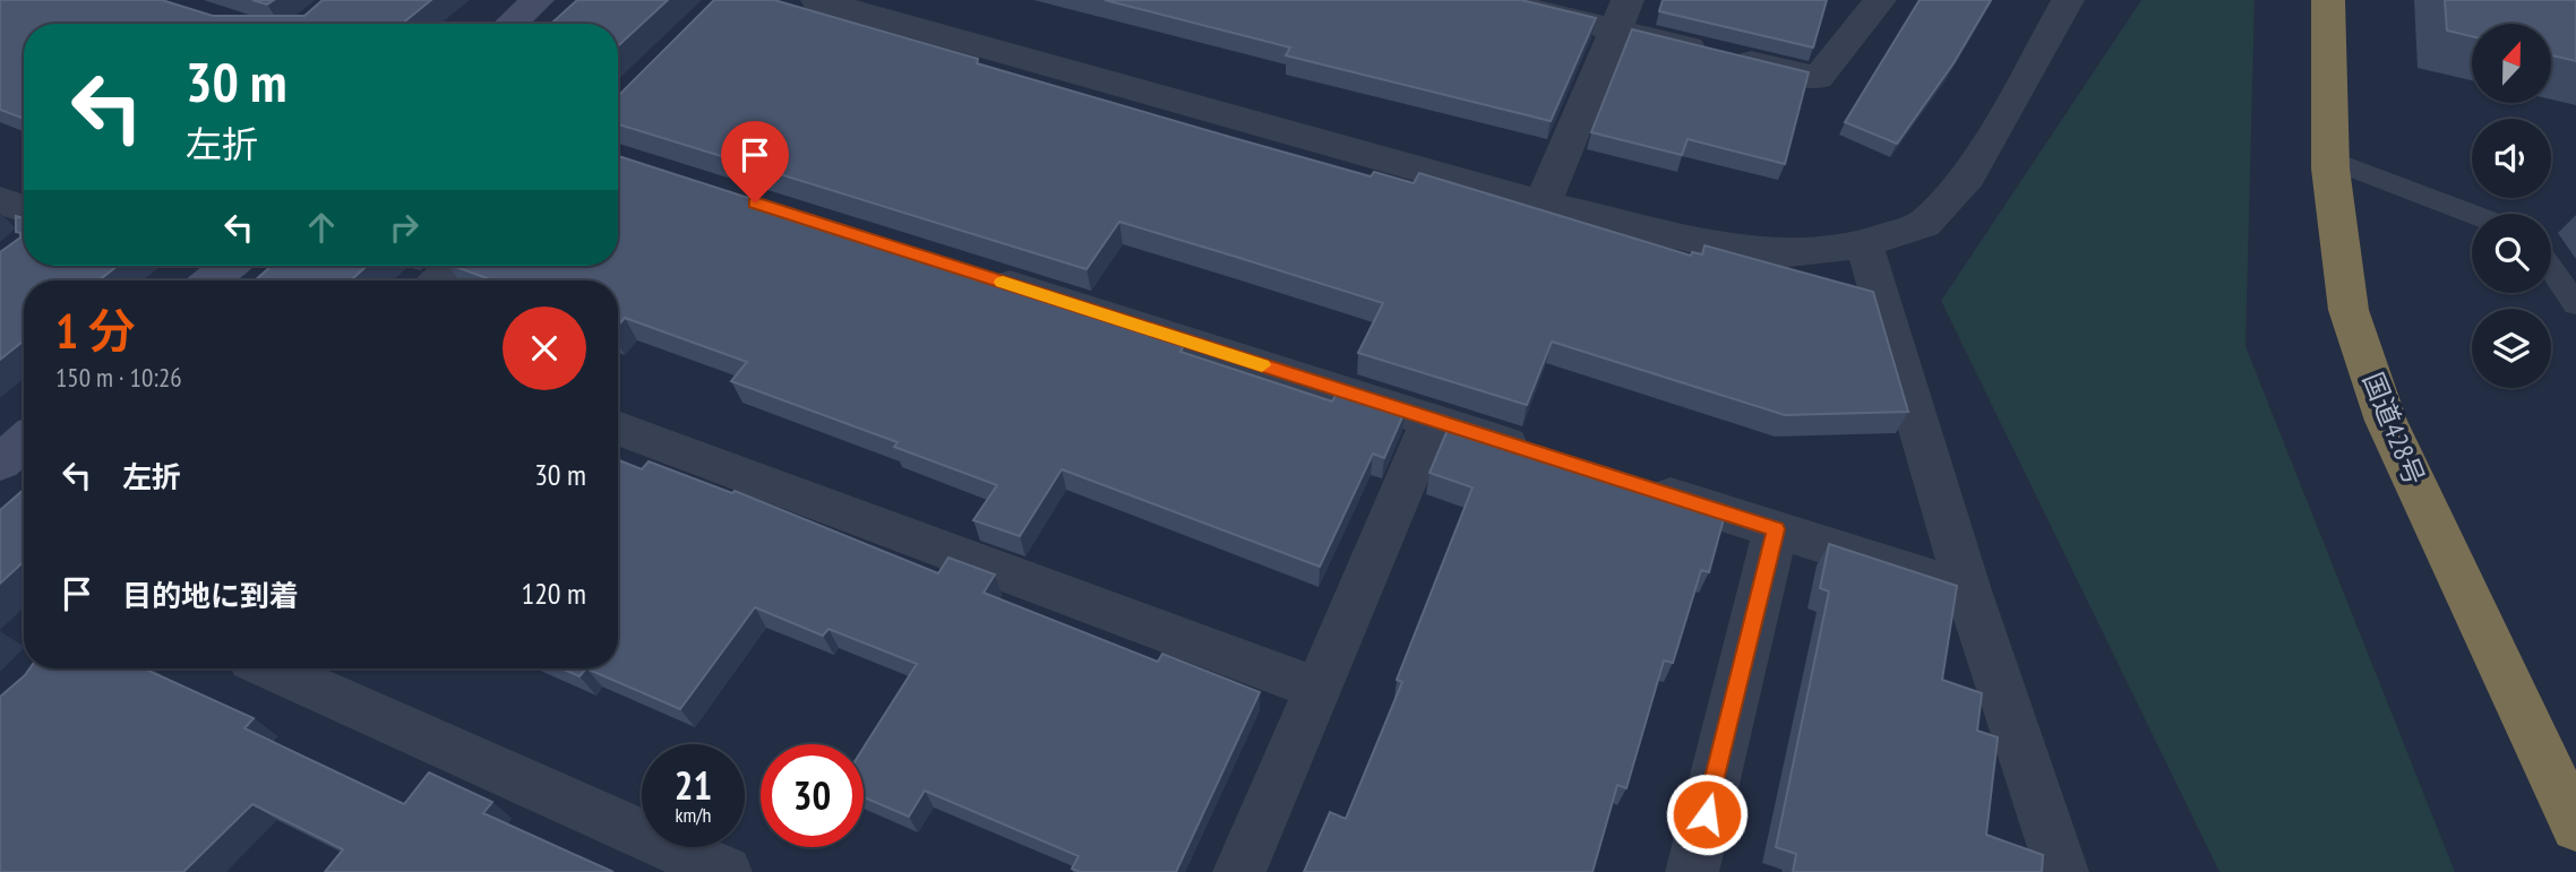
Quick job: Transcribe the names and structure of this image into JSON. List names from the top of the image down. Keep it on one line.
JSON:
{"streets":{"highway":["国道428号"]},"north":"top","page":{"turn":["30 m","左折"],"heading":["1 分","150 m · 10:26"],"list":[{"name":"左折","value":"30 m"},{"name":"目的地に到着","value":"120 m"}],"speed":"21 km/h","limit":"30"}}
